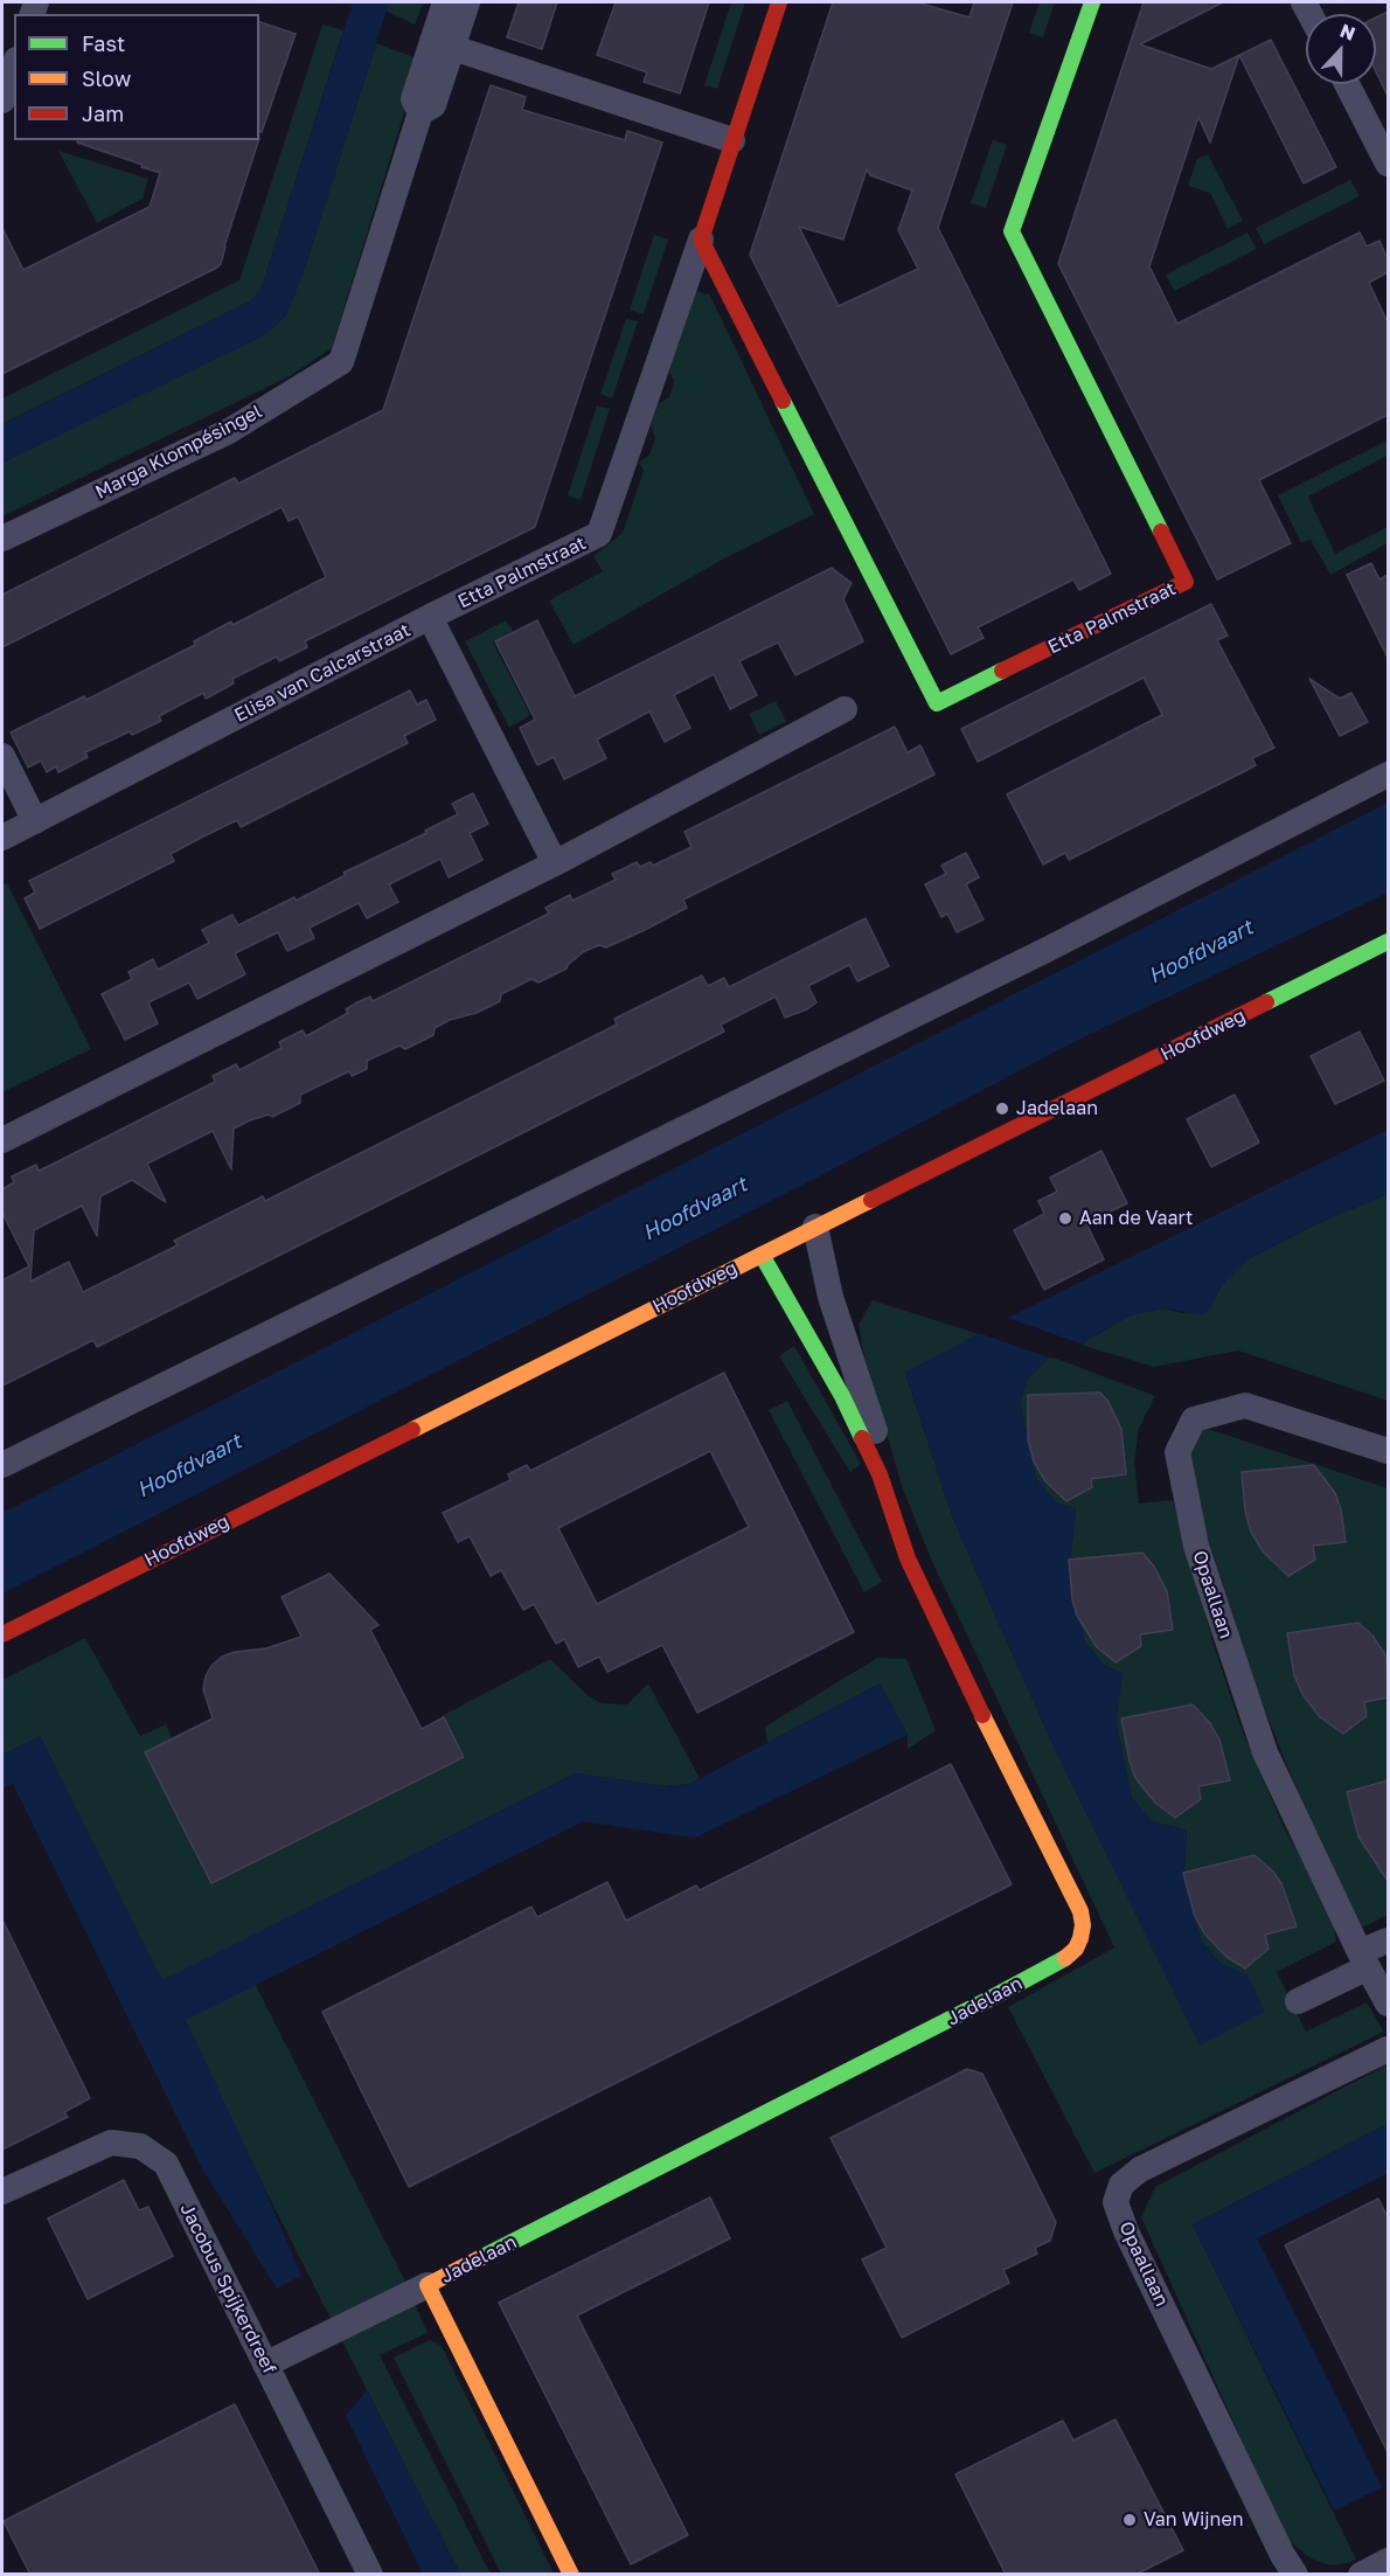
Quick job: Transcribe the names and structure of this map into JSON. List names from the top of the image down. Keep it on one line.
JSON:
{"streets":{"street":["Marga Klompésingel","Etta Palmstraat","Elisa van Calcarstraat","Hoofdweg","Opaallaan","Jadelaan","Jacobus Spijkerdreef"]},"crossings":[["Etta Palmstraat","Elisa van Calcarstraat"],["Hoofdweg","Jadelaan"],["Jadelaan","Jacobus Spijkerdreef"]],"water":["Hoofdvaart"],"places":["Jadelaan","Aan de Vaart","Van Wijnen"],"legend":["Fast","Slow","Jam"],"north":"top"}
